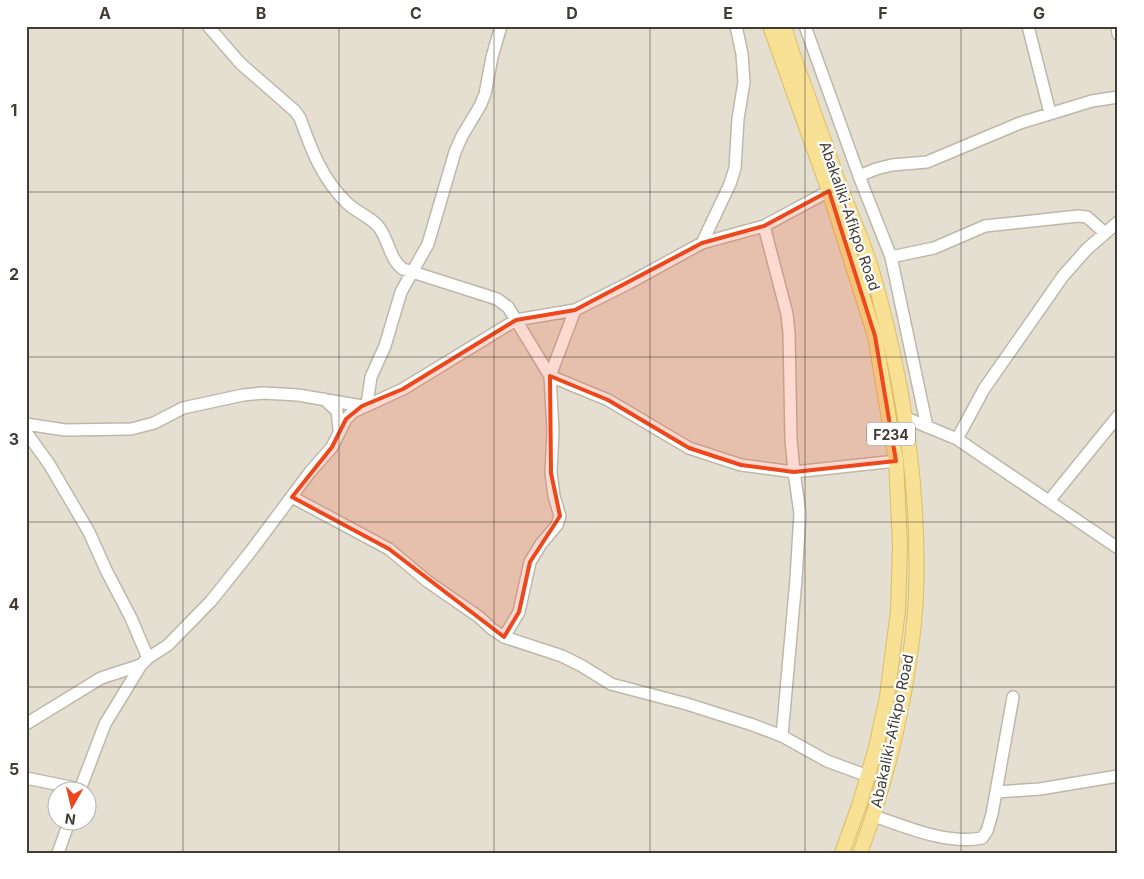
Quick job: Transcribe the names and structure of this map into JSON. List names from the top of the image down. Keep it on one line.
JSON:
{"streets":{"main road":["Abakaliki-Afikpo Road","F234"]},"north":"bottom","grid":{"columns":["A","B","C","D","E","F","G"],"rows":["1","2","3","4","5"]}}
